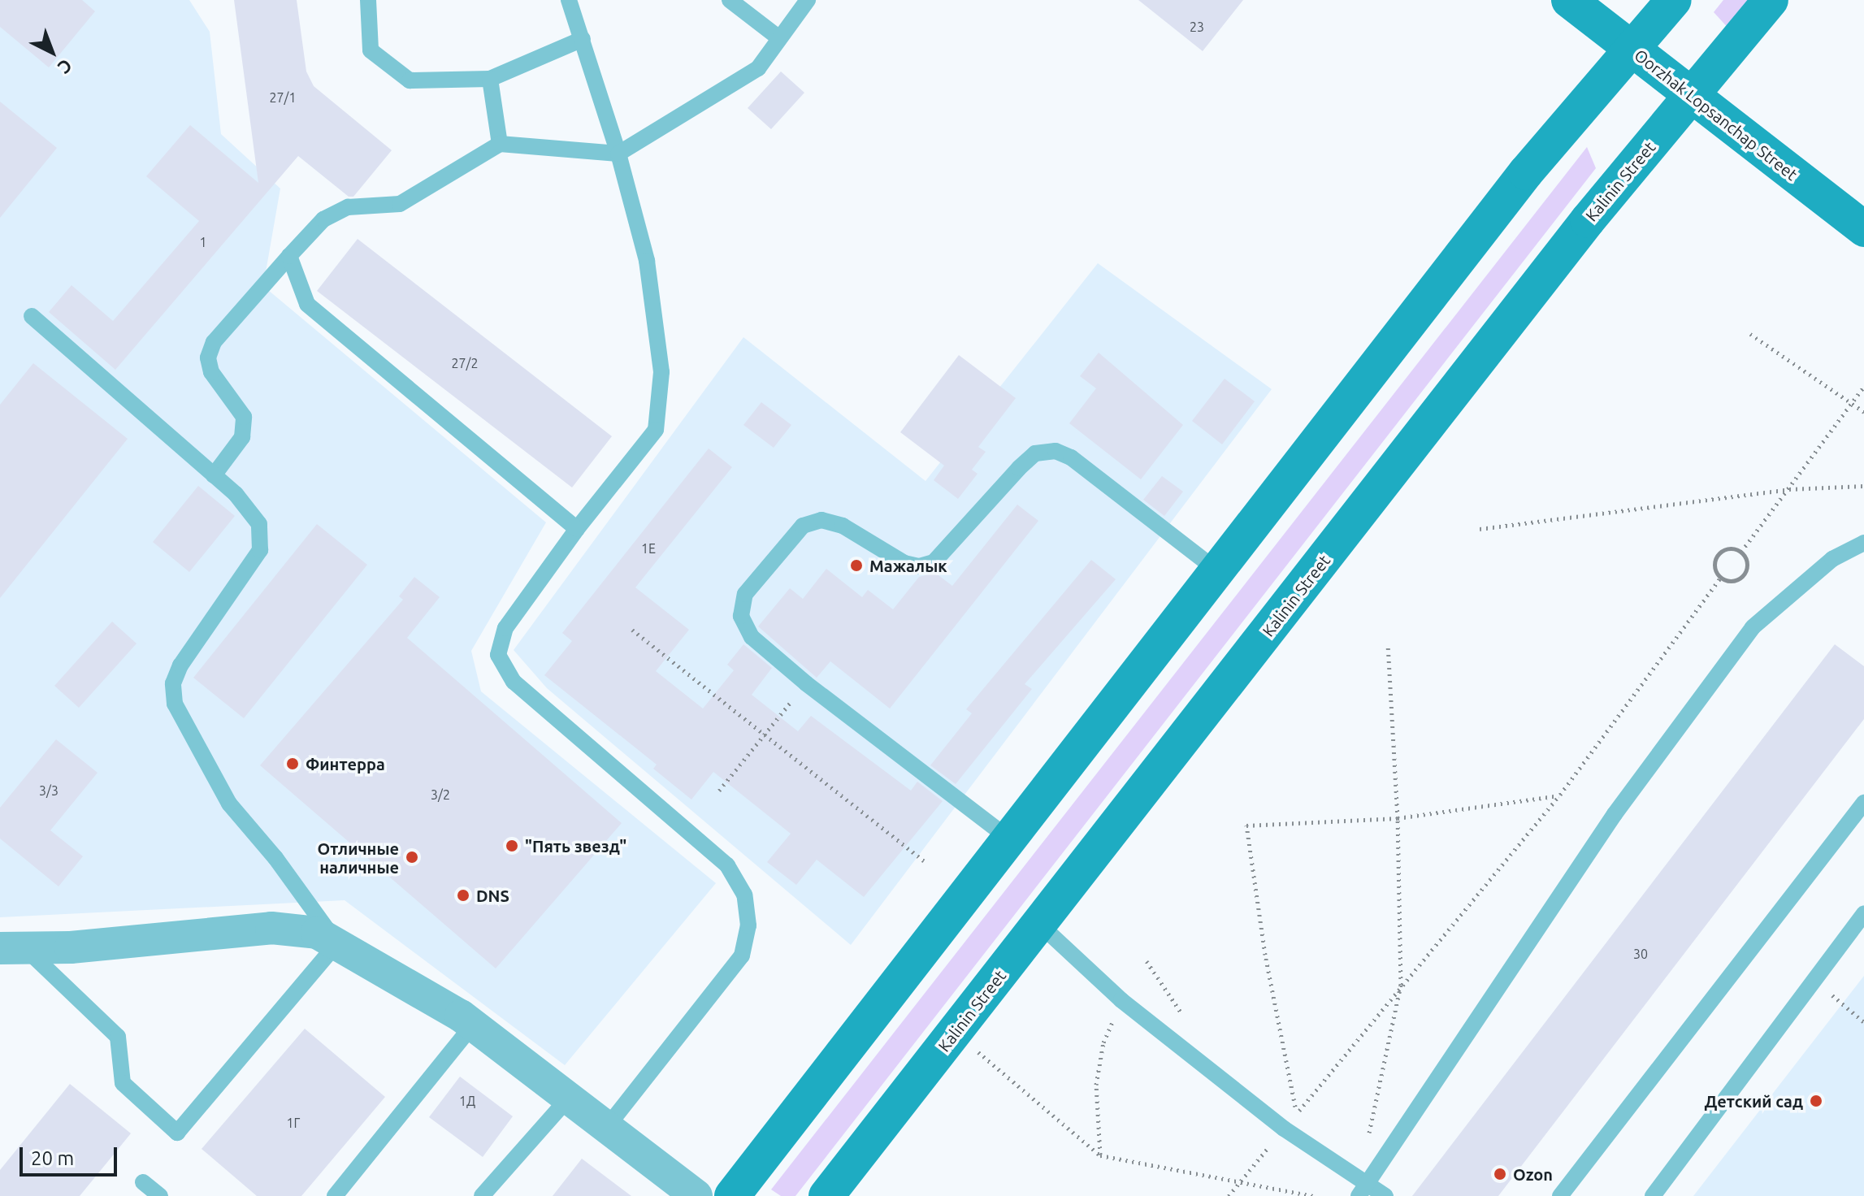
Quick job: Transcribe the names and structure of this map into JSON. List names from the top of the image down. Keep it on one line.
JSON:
{"streets":{"main road":["Oorzhak Lopsanchap Street","Kalinin Street"]},"crossings":[["Oorzhak Lopsanchap Street","Kalinin Street"]],"places":["Мажалык","Финтерра","\"Пять звезд\"","Отличные наличные","DNS","Детский сад","Ozon"],"house_numbers":["23","27/1","1","27/2","1Е","3/3","3/2","30","1Д","1Г"],"scale_bar":"20 m","north":"bottom right"}
